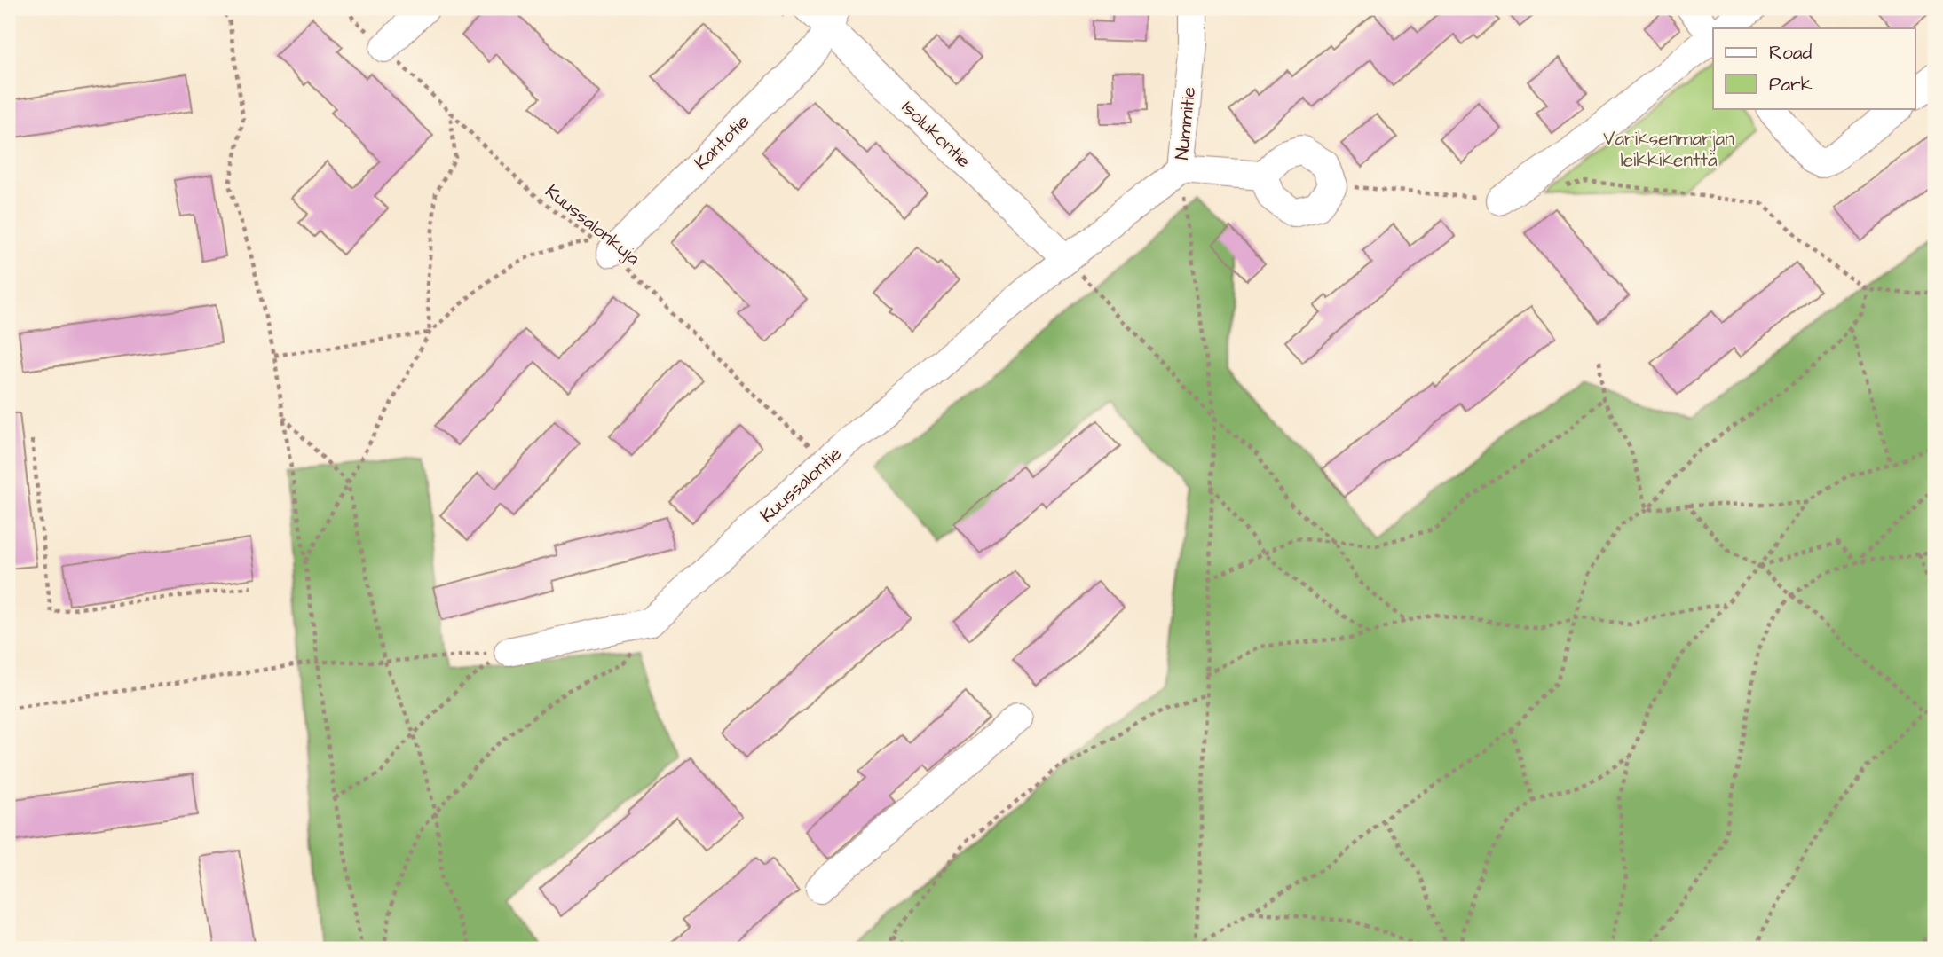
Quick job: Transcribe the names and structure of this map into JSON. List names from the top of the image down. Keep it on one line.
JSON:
{"streets":{"street":["Nummitie","Isolukontie","Kantotie","Kuussalontie"],"path":["Kuussalonkuja"]},"crossings":[["Nummitie","Isolukontie"],["Nummitie","Kuussalontie"],["Isolukontie","Kantotie"],["Isolukontie","Kuussalontie"],["Kantotie","Kuussalonkuja"],["Kuussalonkuja","Kuussalontie"]],"parks":["Variksenmarjan leikkikenttä"],"legend":["Road","Park"]}
